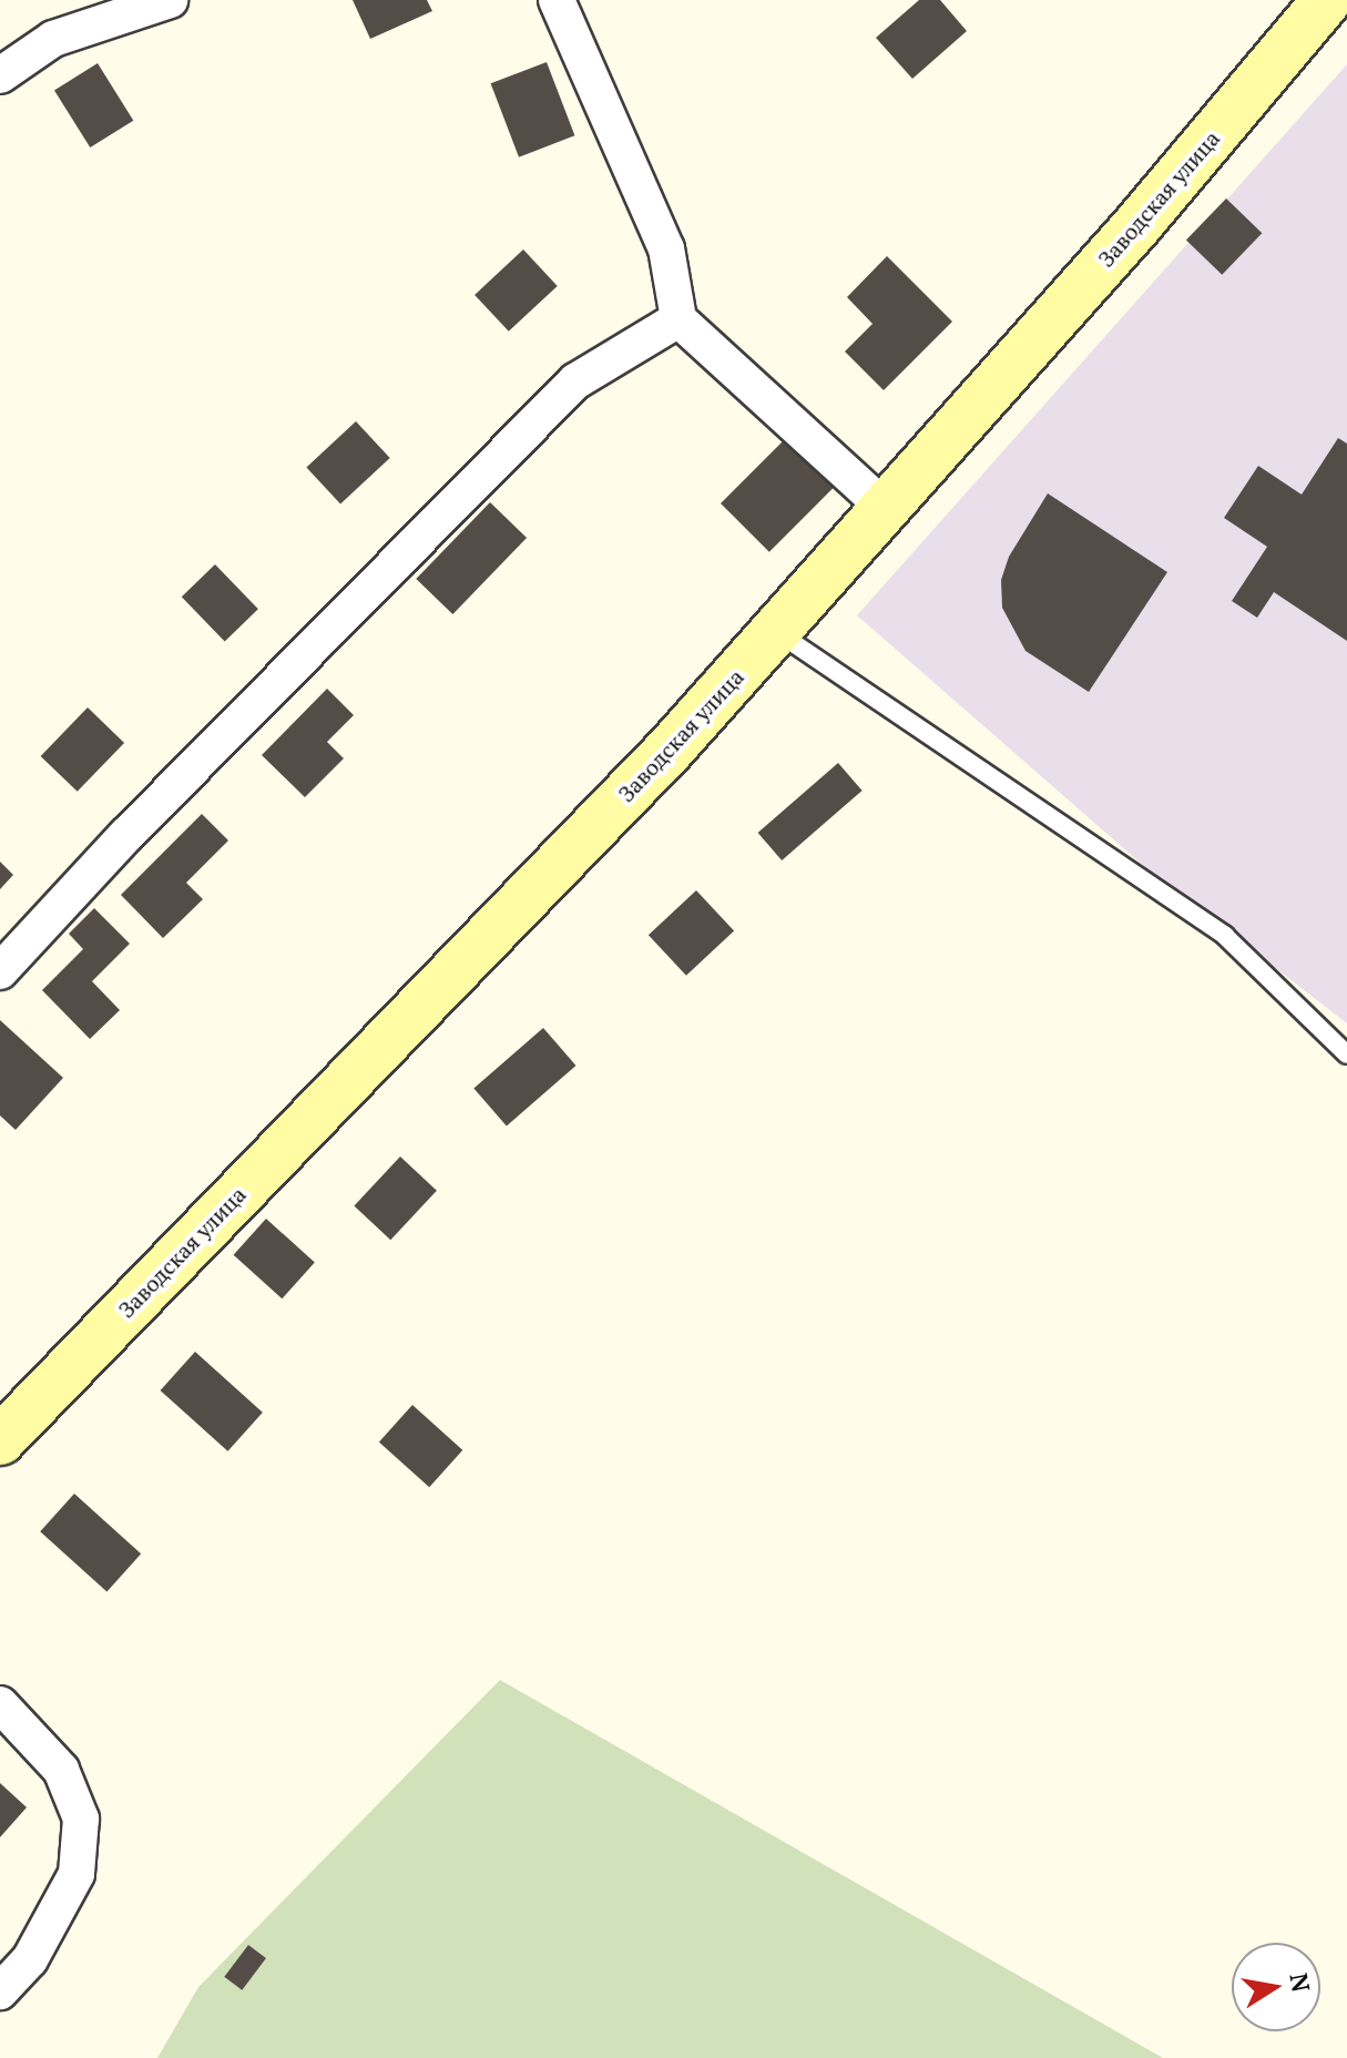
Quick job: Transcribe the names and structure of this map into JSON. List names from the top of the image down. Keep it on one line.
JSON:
{"streets":{"street":["Заводская улица"]},"north":"right"}
